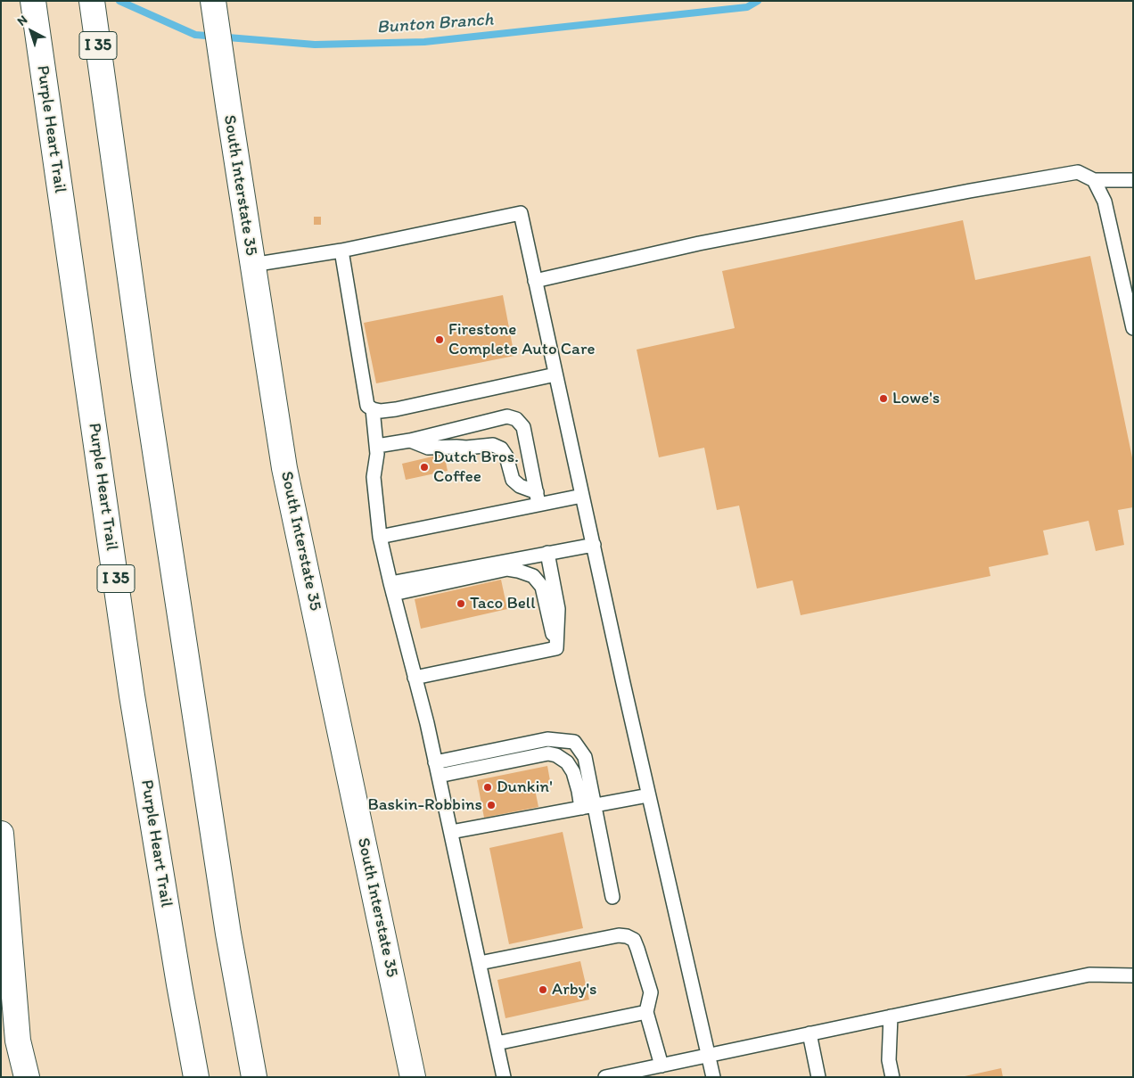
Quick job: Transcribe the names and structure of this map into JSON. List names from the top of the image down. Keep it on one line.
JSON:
{"streets":{"main road":["I 35","Purple Heart Trail","South Interstate 35"]},"water":["Bunton Branch"],"places":["Firestone Complete Auto Care","Lowe's","Dutch Bros. Coffee","Taco Bell","Dunkin'","Baskin-Robbins","Arby's"],"north":"top left"}
